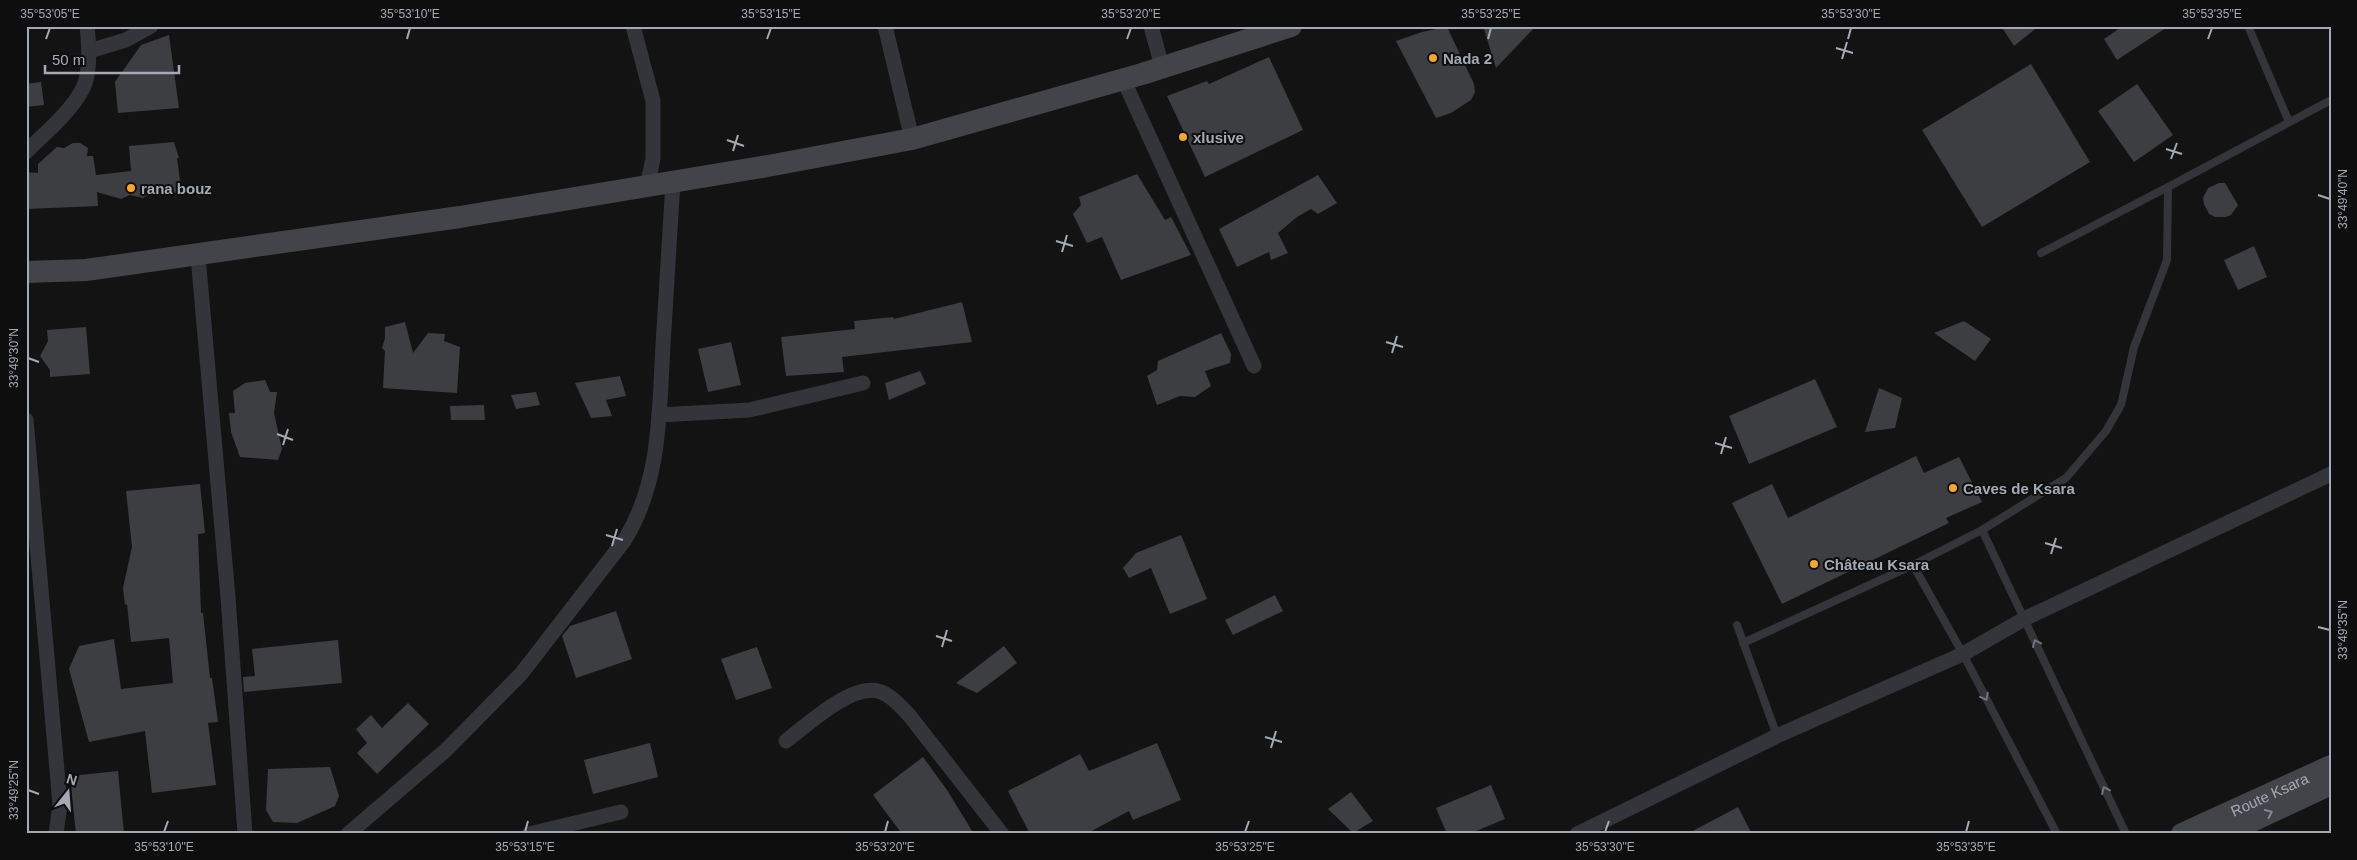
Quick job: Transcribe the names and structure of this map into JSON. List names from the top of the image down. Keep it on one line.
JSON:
{"streets":{"street":["Route Ksara"]},"places":["Nada 2","xlusive","rana bouz","Caves de Ksara","Château Ksara"],"scale_bar":"50 m","north":"top","coordinates":["35°53'05\"E","35°53'10\"E","35°53'15\"E","35°53'20\"E","35°53'25\"E","35°53'30\"E","35°53'35\"E","33°49'40\"N","33°49'30\"N","33°49'35\"N","33°49'25\"N"]}
